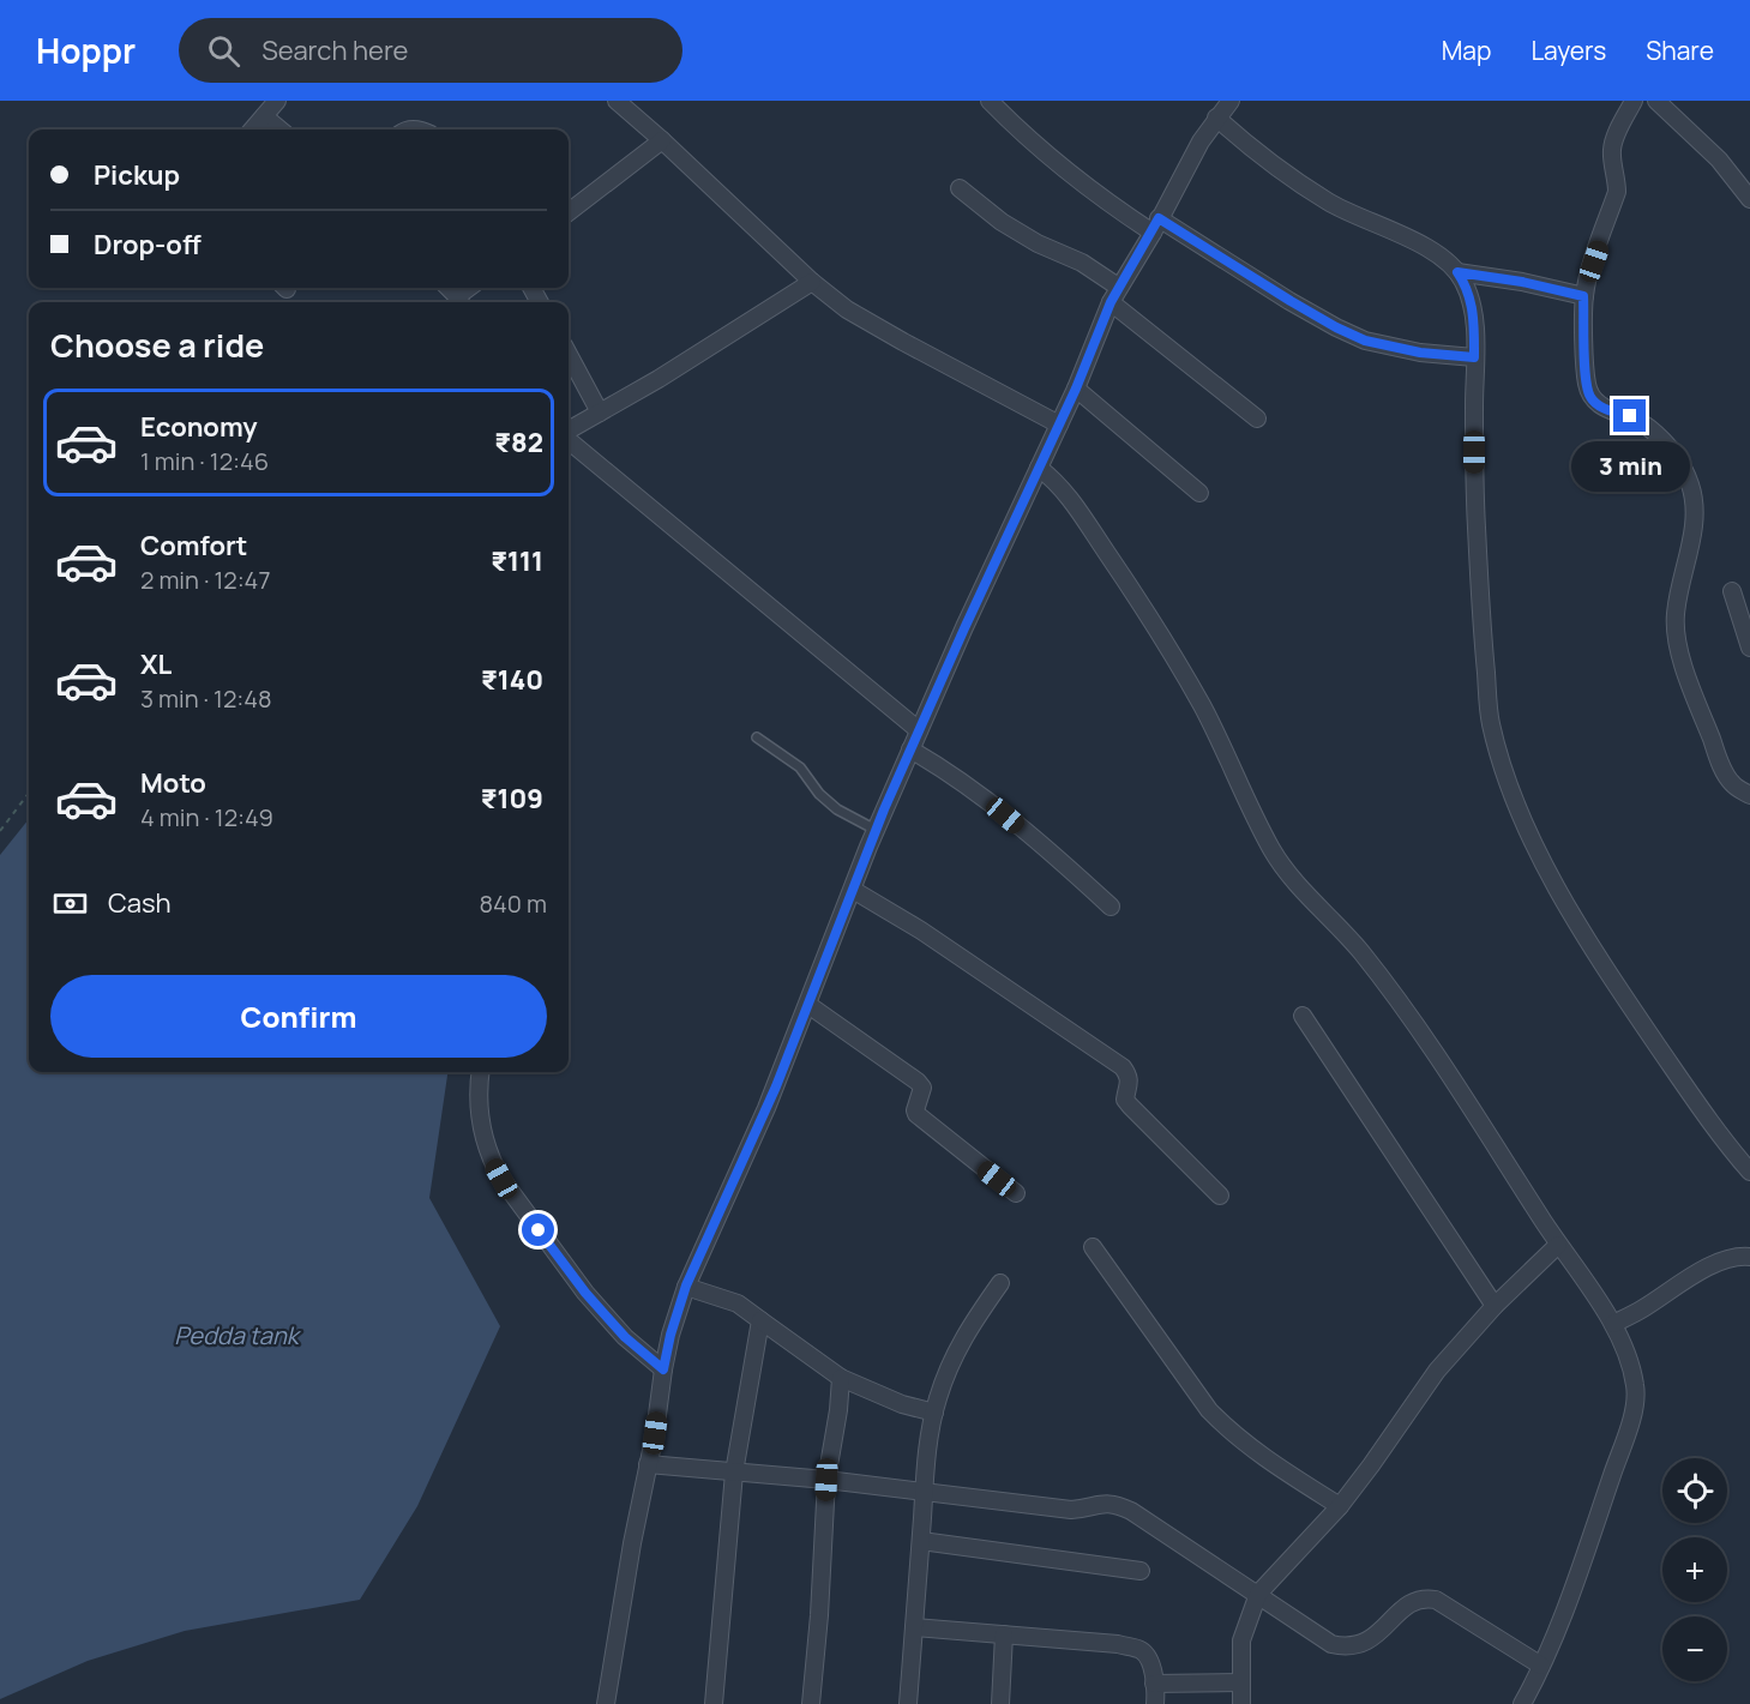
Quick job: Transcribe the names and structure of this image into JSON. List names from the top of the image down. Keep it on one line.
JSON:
{"water":["Pedda tank"],"page":{"header":"Hoppr","search":"Search here","nav":["Map","Layers","Share"],"banner":["Pickup","Drop-off"],"heading":"Choose a ride","list":[{"name":"Economy","note":"1 min · 12:46","value":"₹82"},{"name":"Comfort","note":"2 min · 12:47","value":"₹111"},{"name":"XL","note":"3 min · 12:48","value":"₹140"},{"name":"Moto","note":"4 min · 12:49","value":"₹109"}],"bubble":"3 min","pay":["Cash","840 m"],"buttons":"Confirm","map_buttons":["+","−"]}}
